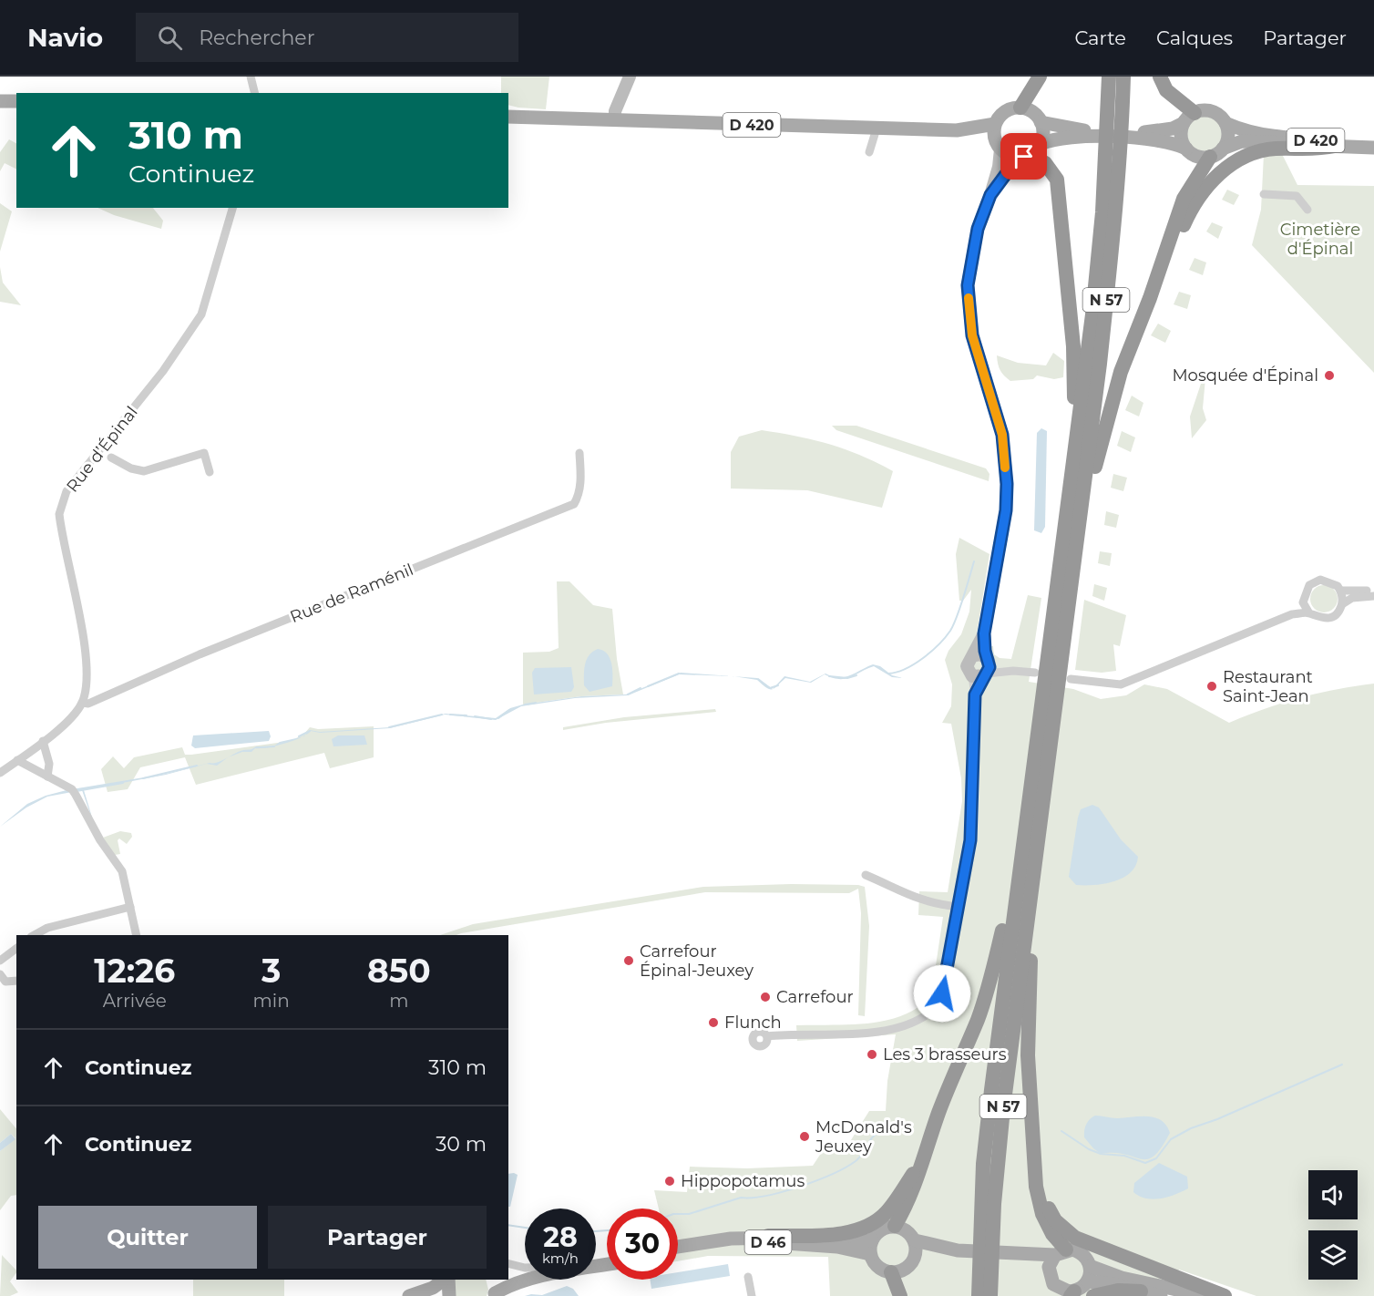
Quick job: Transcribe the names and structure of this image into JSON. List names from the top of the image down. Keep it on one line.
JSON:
{"streets":{"highway":["N 57"],"main road":["D 420","D 46"],"street":["Rue d’Épinal","Rue de Raménil"]},"crossings":[["Rue d’Épinal","Rue de Raménil"]],"parks":["Cimetière d'Épinal"],"places":["Mosquée d'Épinal","Restaurant Saint-Jean","Carrefour Épinal-Jeuxey","Carrefour","Flunch","Les 3 brasseurs","McDonald's Jeuxey","Hippopotamus"],"page":{"header":"Navio","search":"Rechercher","nav":["Carte","Calques","Partager"],"turn":["310 m","Continuez"],"eta":["12:26","Arrivée","3","min","850","m"],"list":[{"name":"Continuez","value":"310 m"},{"name":"Continuez","value":"30 m"}],"buttons":["Quitter","Partager"],"speed":"28 km/h","limit":"30"}}
